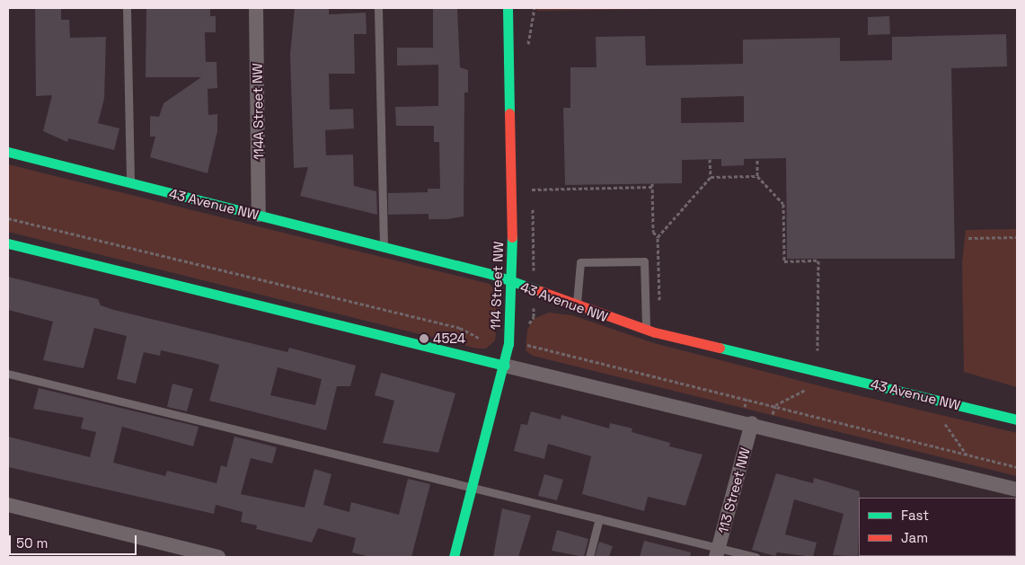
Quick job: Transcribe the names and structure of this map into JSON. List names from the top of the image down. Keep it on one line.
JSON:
{"streets":{"street":["114A Street NW","43 Avenue NW","114 Street NW","113 Street NW"]},"crossings":[["114A Street NW","43 Avenue NW"],["43 Avenue NW","114 Street NW"]],"places":["4524"],"legend":["Fast","Jam"],"scale_bar":"50 m"}
